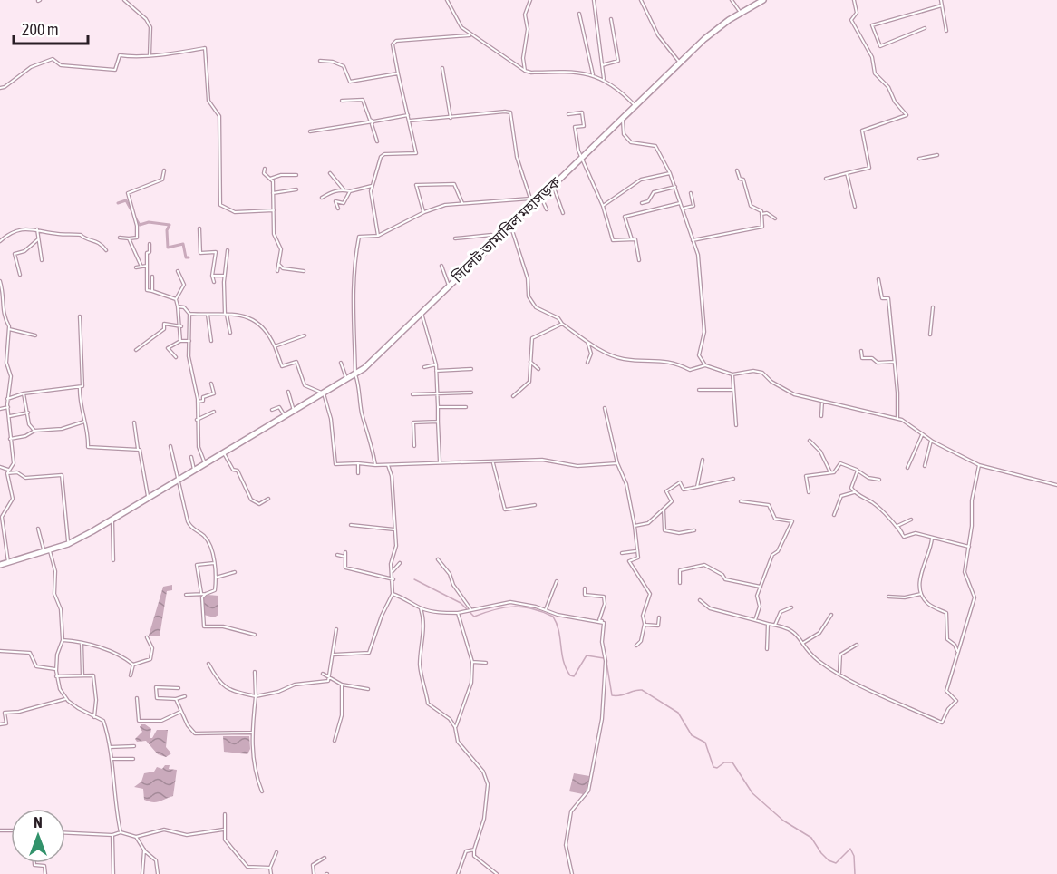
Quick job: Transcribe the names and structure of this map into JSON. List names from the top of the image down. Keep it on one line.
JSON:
{"streets":{"highway":["সিলেট-তামাবিল মহাসড়ক"]},"scale_bar":"200 m","north":"top"}
